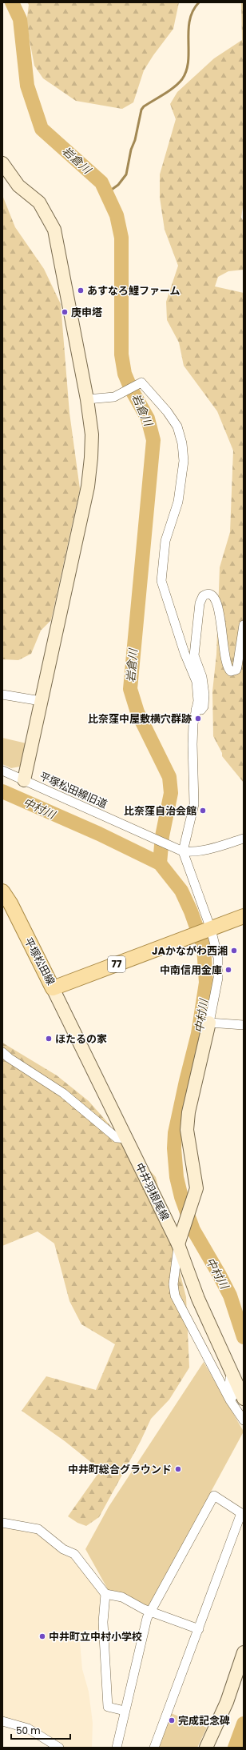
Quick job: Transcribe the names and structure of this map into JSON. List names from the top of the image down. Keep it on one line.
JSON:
{"streets":{"main road":["平塚松田線","77"],"street":["平塚松田線旧道","中井羽根尾線"]},"crossings":[["平塚松田線","中井羽根尾線"]],"water":["岩倉川","中村川"],"places":["あすなろ鯉ファーム","庚申塔","比奈窪中屋敷横穴群跡","比奈窪自治会館","JAかながわ西湘","中南信用金庫","ほたるの家","中井町総合グラウンド","中井町立中村小学校","完成記念碑"],"scale_bar":"50 m"}
